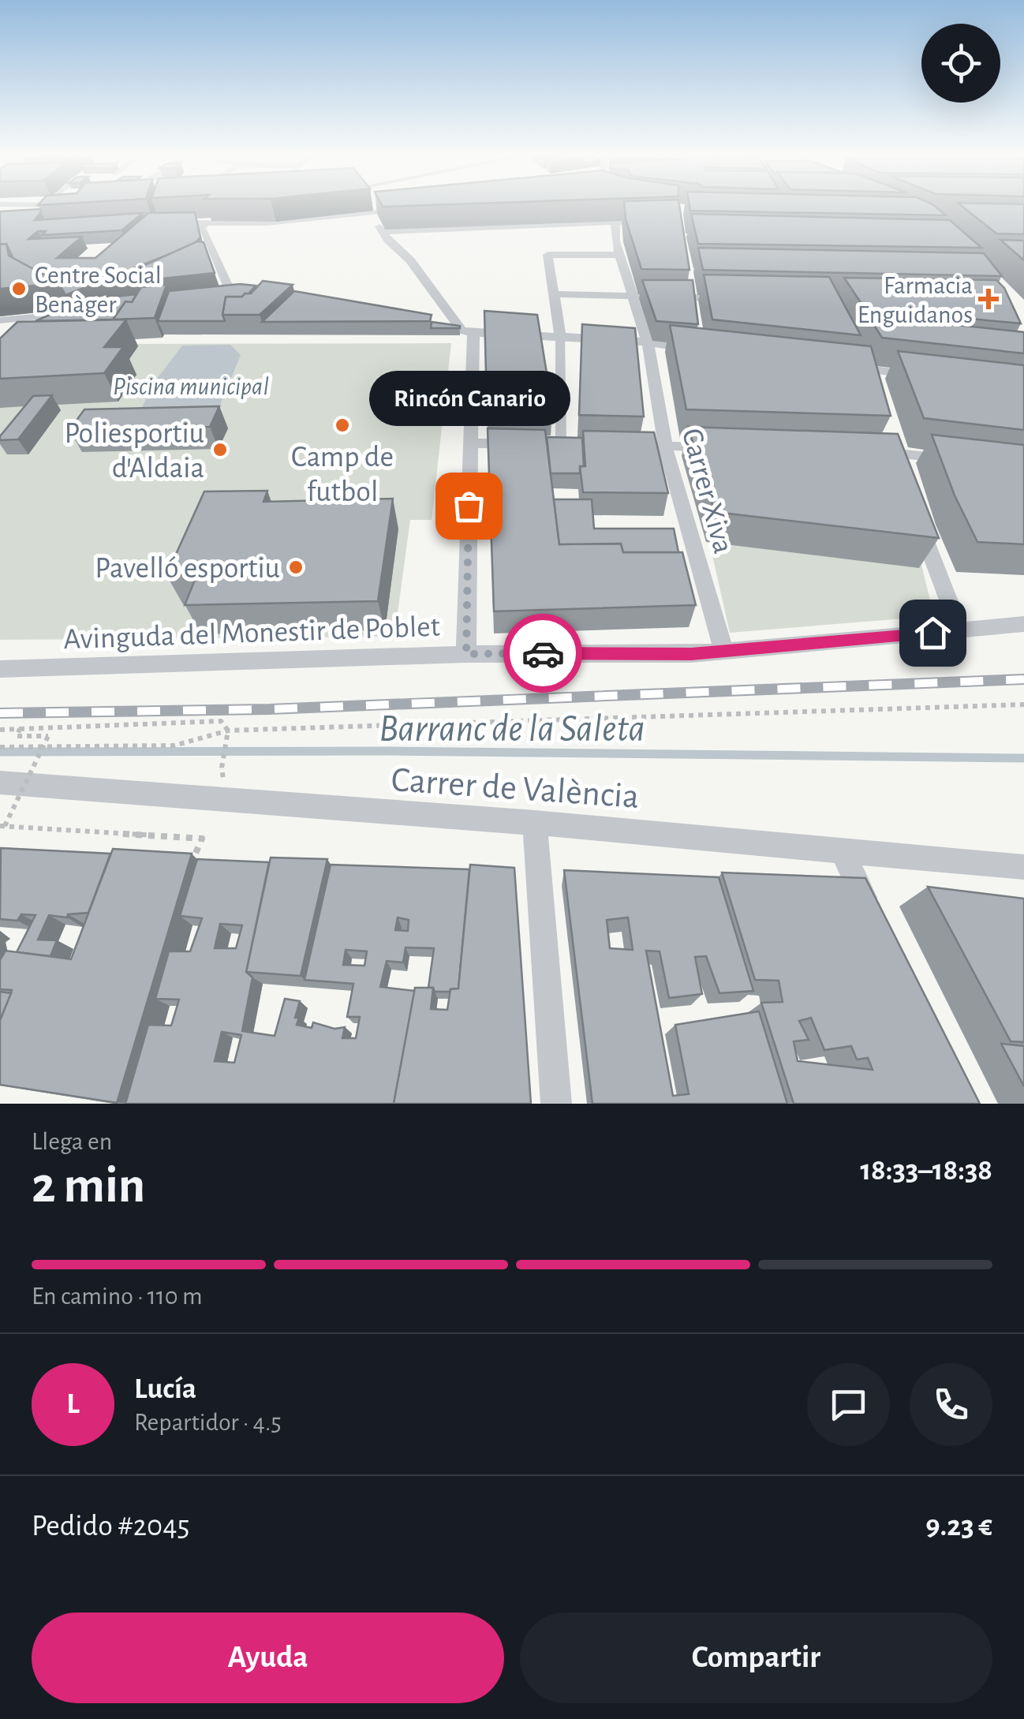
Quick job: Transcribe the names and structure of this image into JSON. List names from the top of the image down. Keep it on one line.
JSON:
{"streets":{"street":["Carrer Xiva","Avinguda del Monestir de Poblet","Carrer de València"]},"crossings":[["Carrer Xiva","Avinguda del Monestir de Poblet"]],"water":["Piscina municipal","Barranc de la Saleta"],"places":{"other":["Centre Social Benàger","Camp de futbol","Poliesportiu d'Aldaia","Rincón Canario","Pavelló esportiu"],"health":["Farmacia Enguidanos"]},"page":{"bubble":"Rincón Canario","heading":["2 min","Llega en","18:33–18:38"],"panel":["Lucía","Repartidor · 4.5","Pedido #2045","9.23 €"],"bar":"En camino · 110 m","round":"L","buttons":["Ayuda","Compartir"]}}
